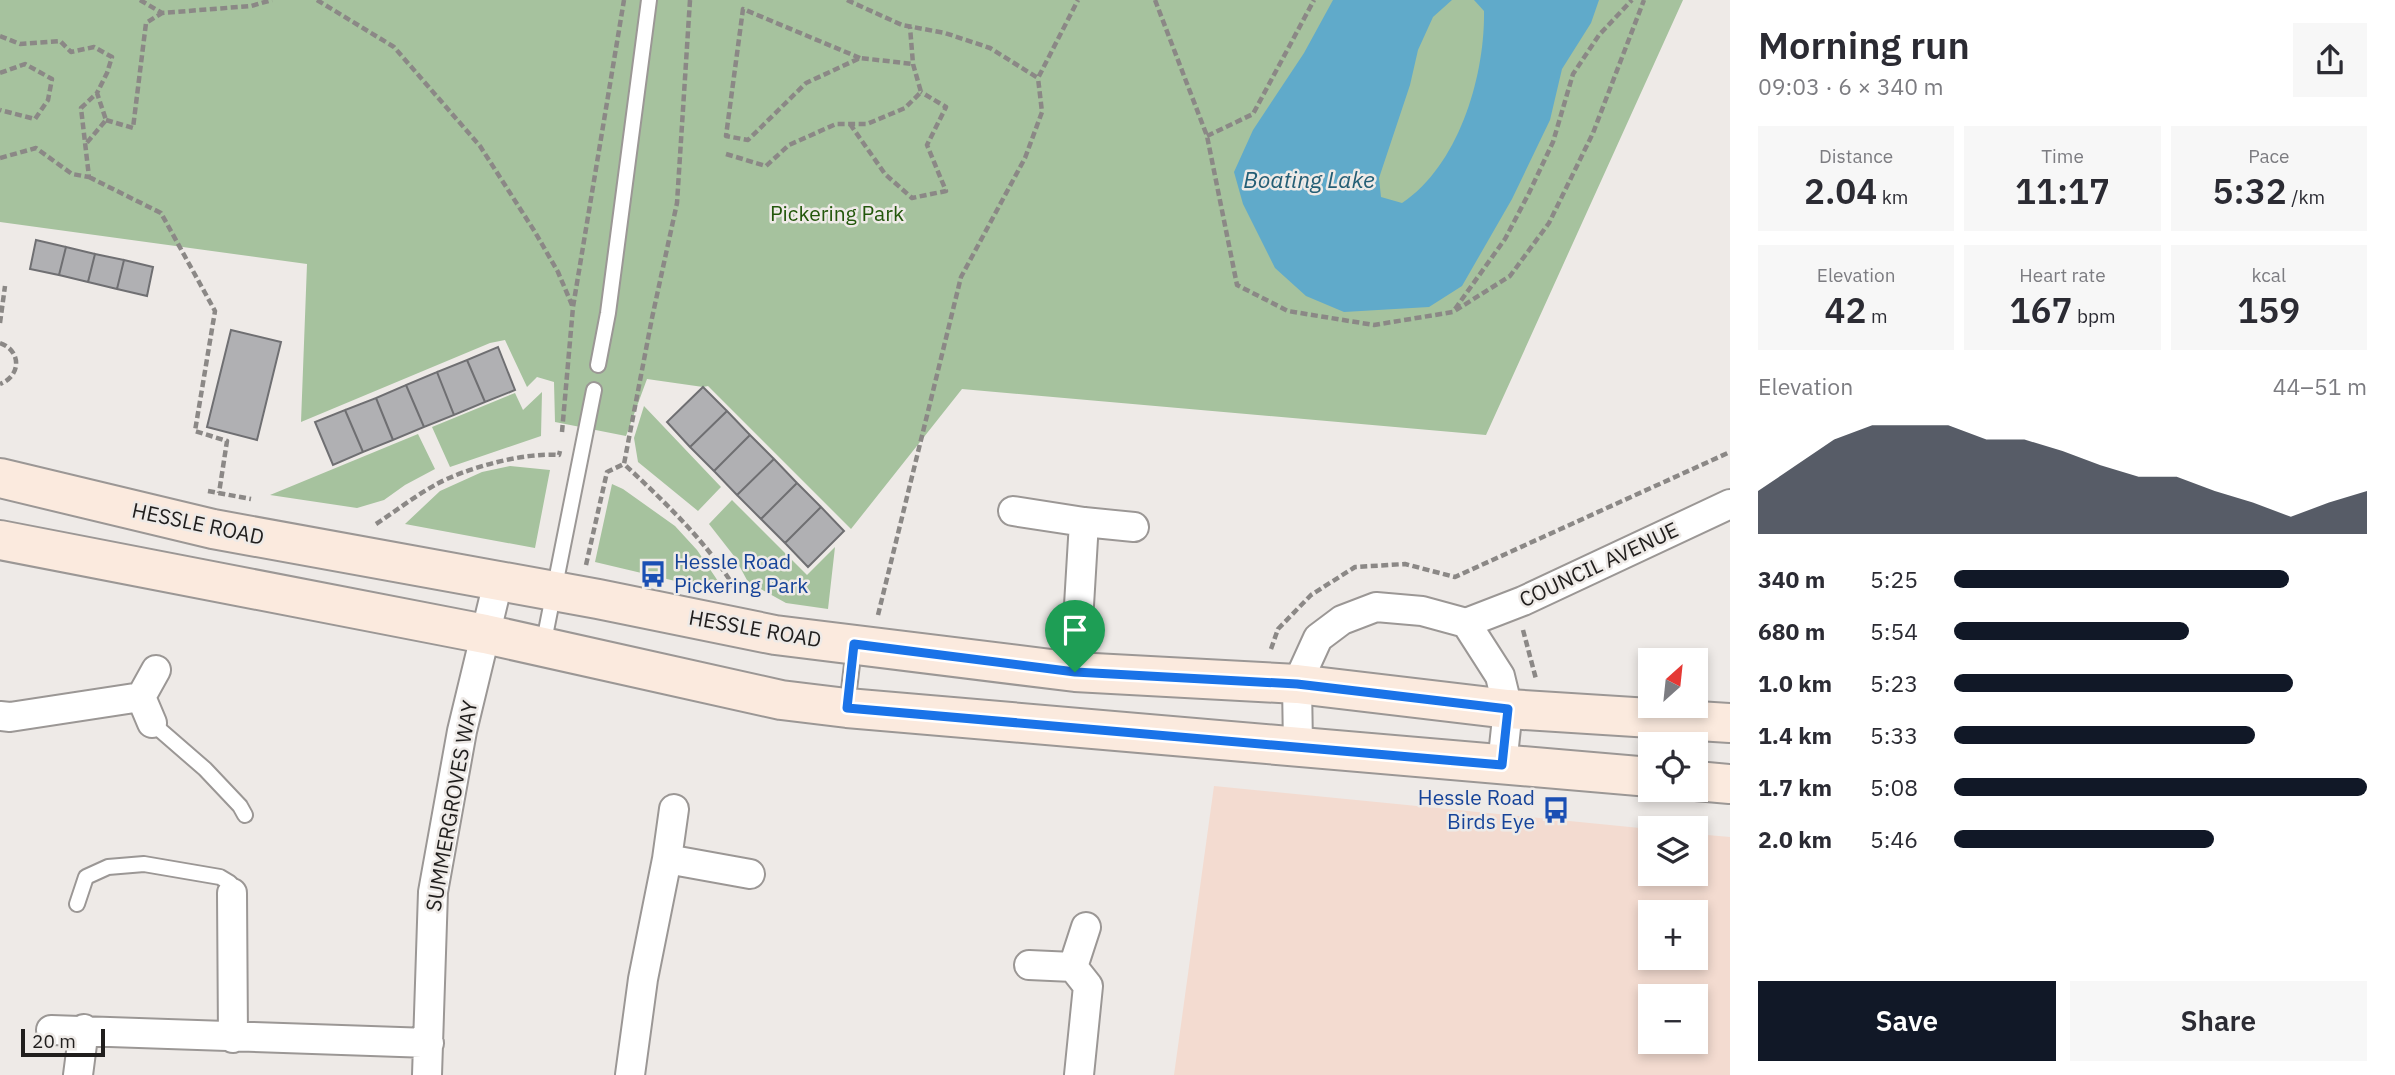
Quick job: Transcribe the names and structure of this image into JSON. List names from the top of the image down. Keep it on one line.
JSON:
{"streets":{"street":["HESSLE ROAD","COUNCIL AVENUE","SUMMERGROVES WAY"]},"crossings":[["HESSLE ROAD","SUMMERGROVES WAY"]],"water":["Boating Lake"],"parks":["Pickering Park"],"places":{"bus stop":["Hessle Road Pickering Park","Hessle Road Birds Eye"]},"scale_bar":"20 m","north":"top right","page":{"heading":["Morning run","09:03 · 6 × 340 m"],"stats":[["Distance","2.04 km"],["Time","11:17"],["Pace","5:32 /km"],["Elevation","42 m"],["Heart rate","167 bpm"],["kcal","159"]],"chart":["Elevation","44–51 m"],"list":[{"name":"340 m","note":"5:25"},{"name":"680 m","note":"5:54"},{"name":"1.0 km","note":"5:23"},{"name":"1.4 km","note":"5:33"},{"name":"1.7 km","note":"5:08"},{"name":"2.0 km","note":"5:46"}],"map_buttons":["+","−"],"buttons":["Save","Share"],"scale":"20 m"}}
